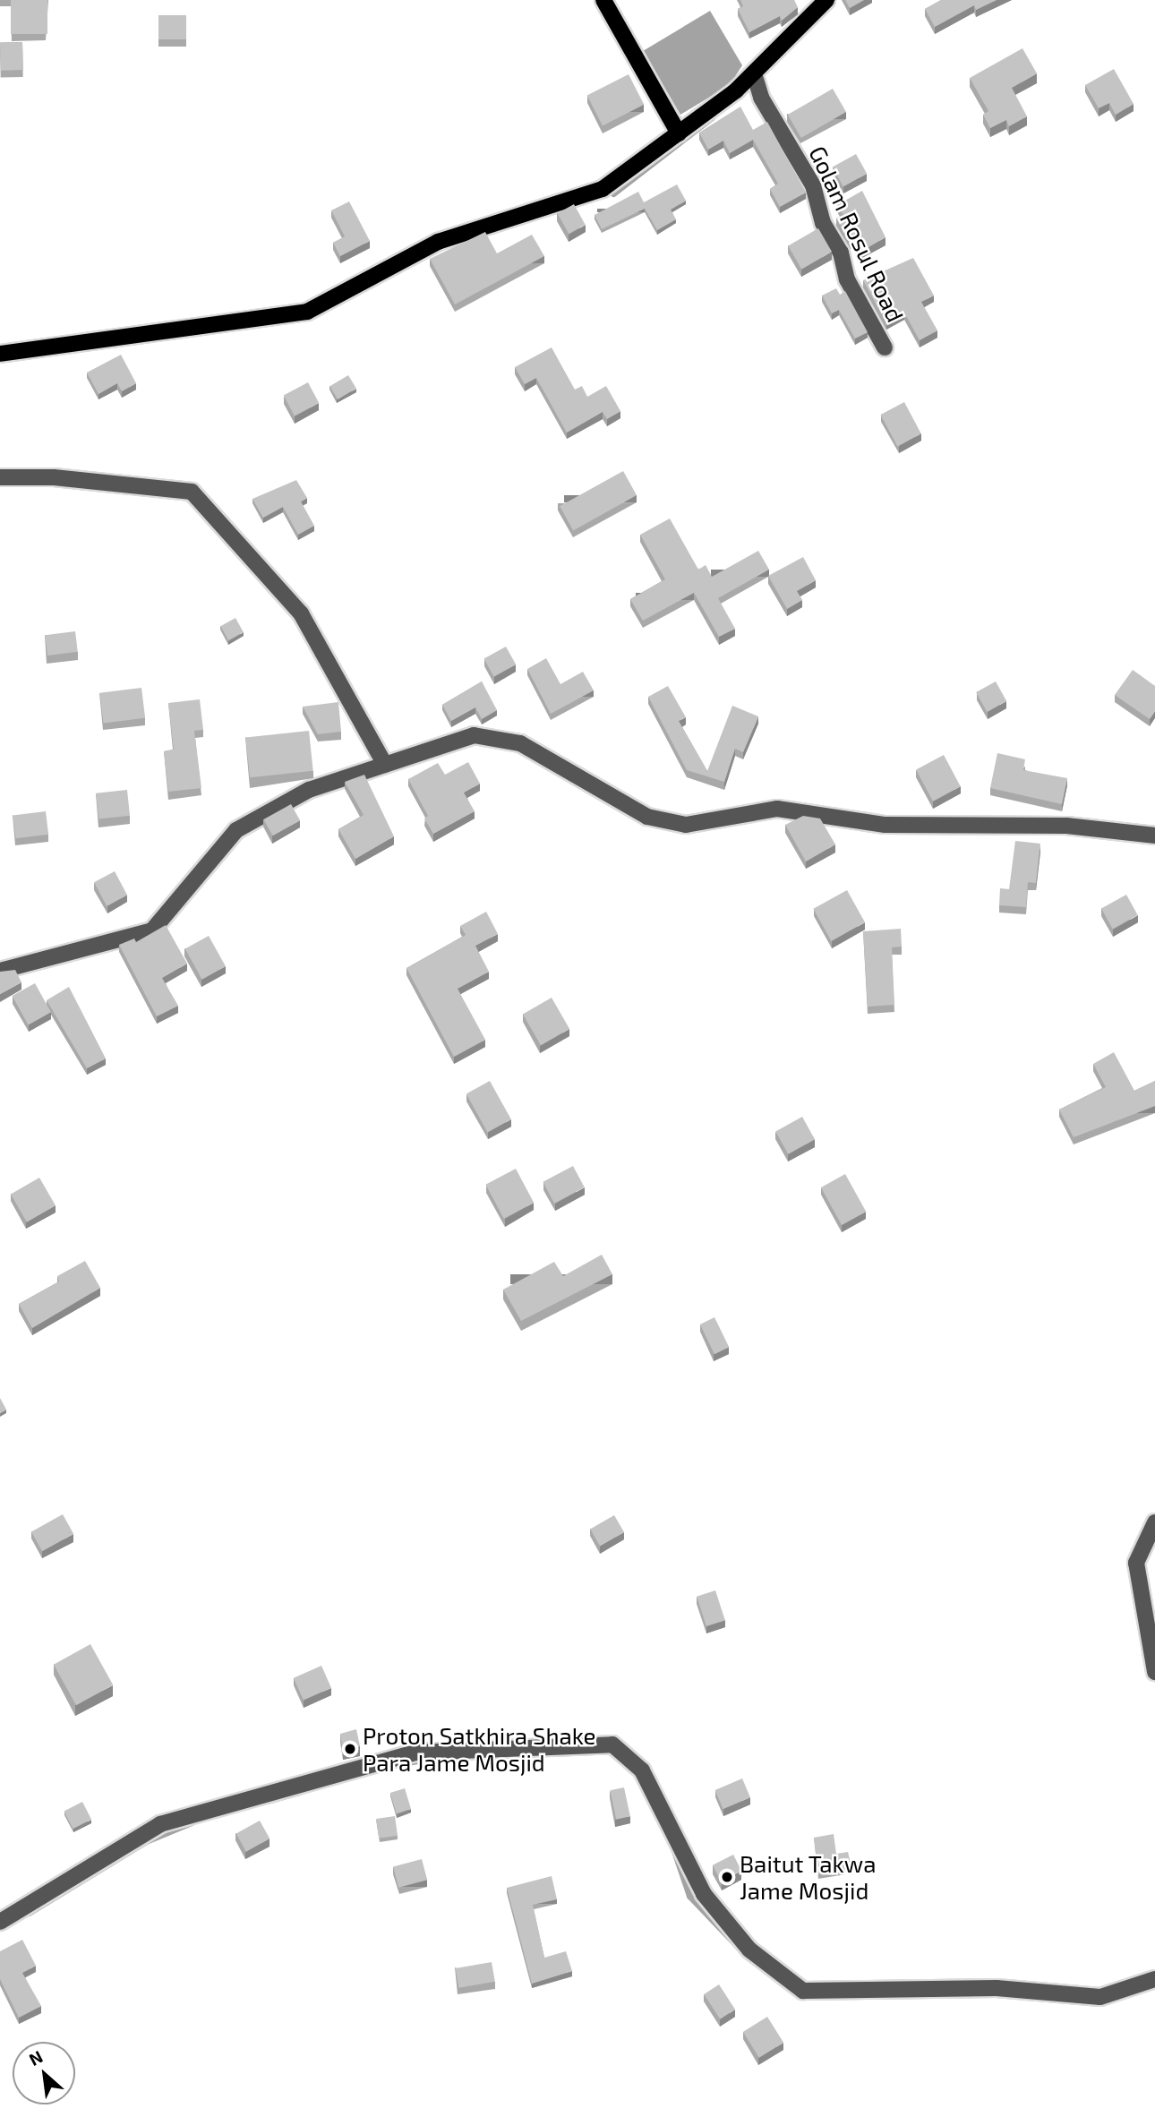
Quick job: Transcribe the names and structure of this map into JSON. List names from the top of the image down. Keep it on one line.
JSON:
{"streets":{"street":["Golam Rosul Road"]},"places":["Proton Satkhira Shake Para Jame Mosjid","Baitut Takwa Jame Mosjid"],"north":"top left"}
